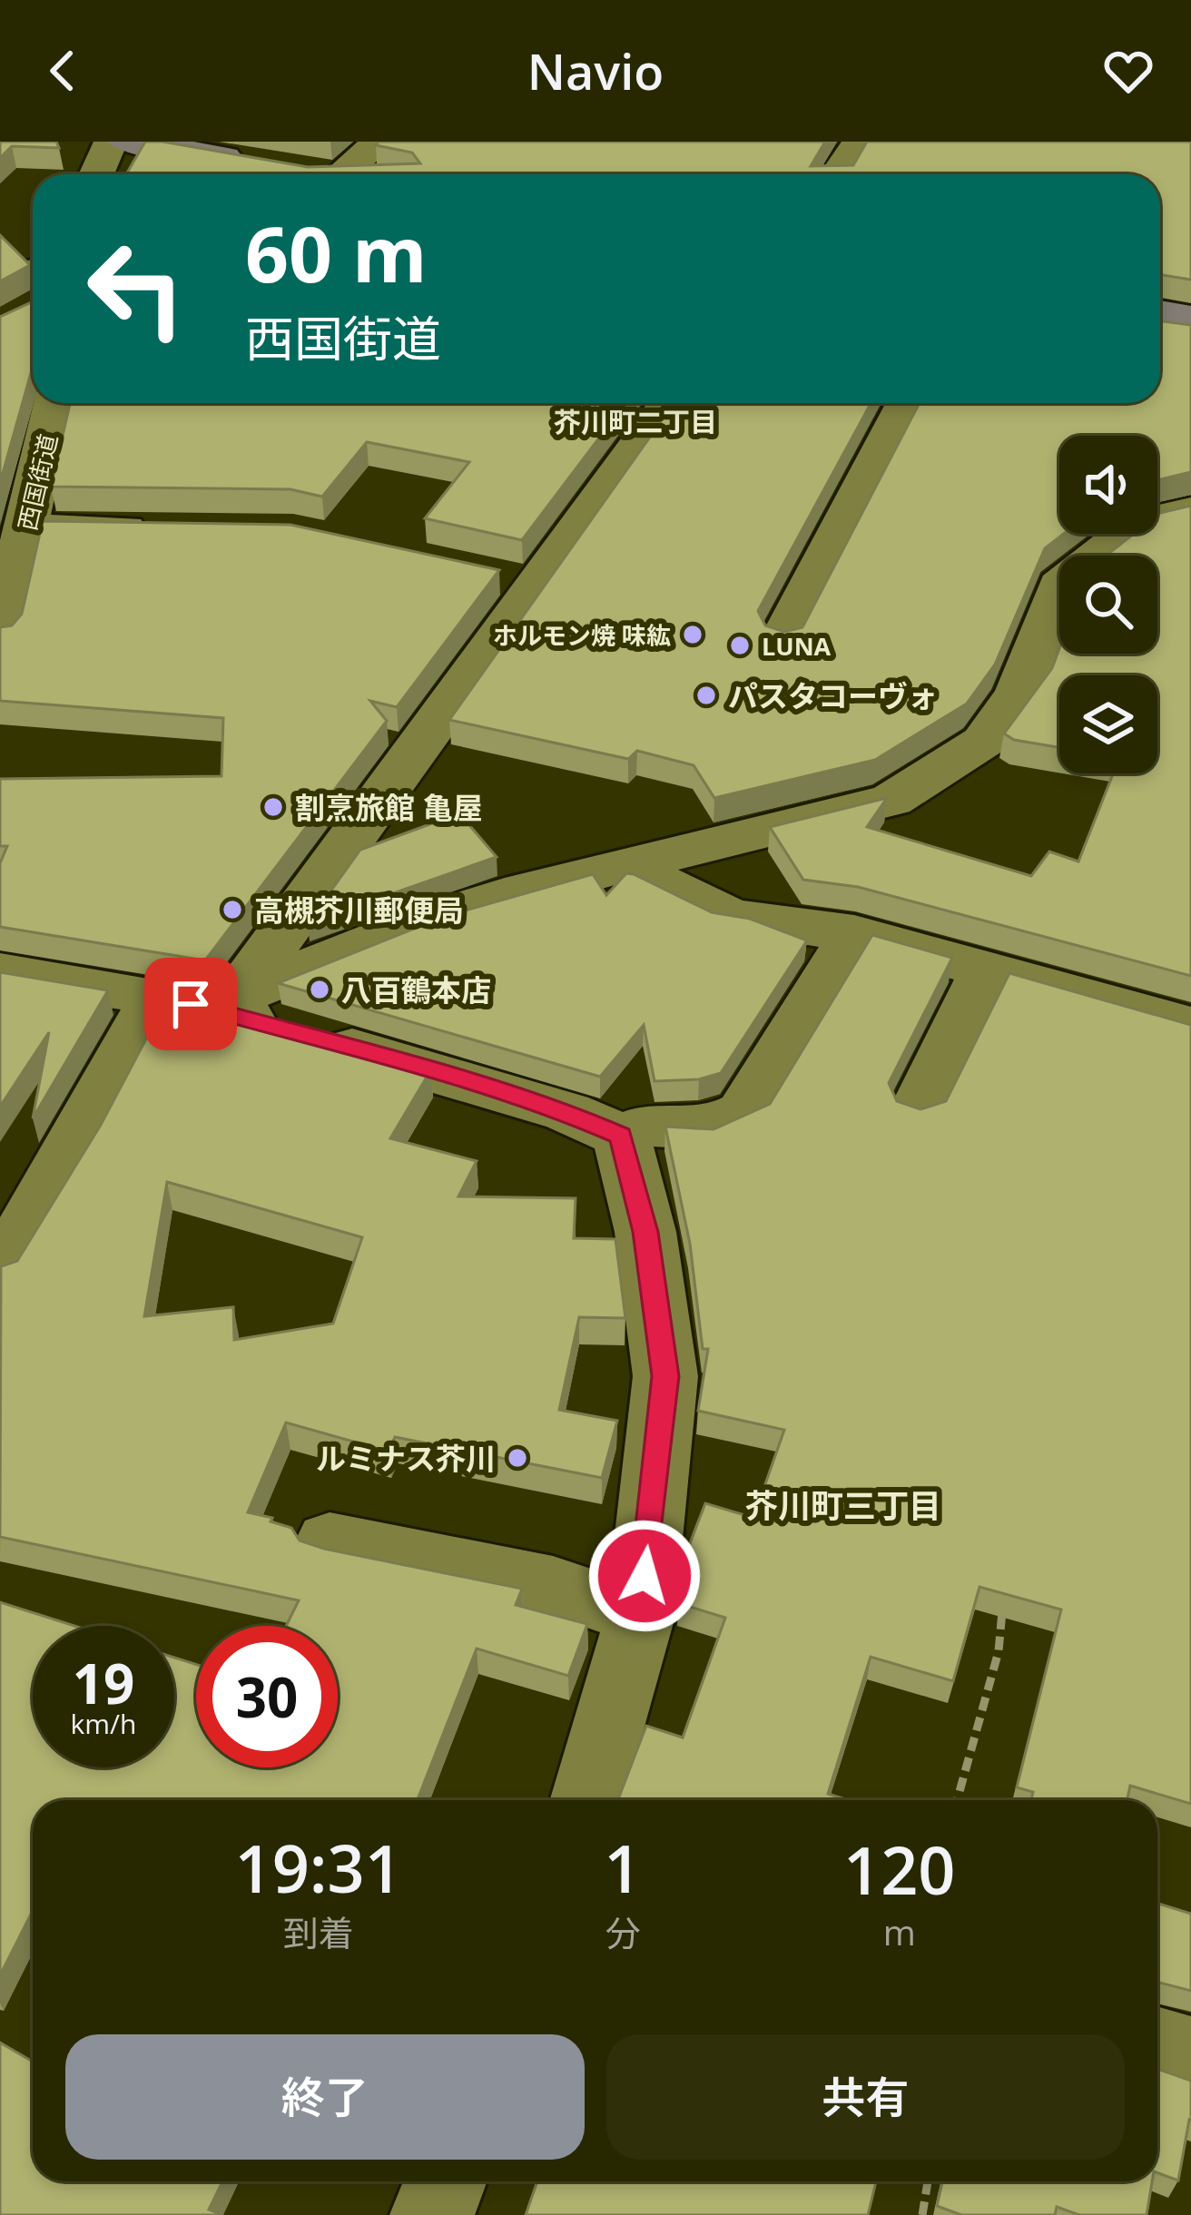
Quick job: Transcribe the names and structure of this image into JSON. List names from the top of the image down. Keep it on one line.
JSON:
{"streets":{"street":["西国街道"]},"districts":["芥川町二丁目","芥川町三丁目"],"places":["ホルモン焼 味紘","LUNA","パスタコーヴォ","割烹旅館 亀屋","高槻芥川郵便局","八百鶴本店","ルミナス芥川"],"page":{"header":"Navio","turn":["60 m","西国街道"],"speed":"19 km/h","limit":"30","eta":["19:31","到着","1","分","120","m"],"buttons":["終了","共有"]}}
